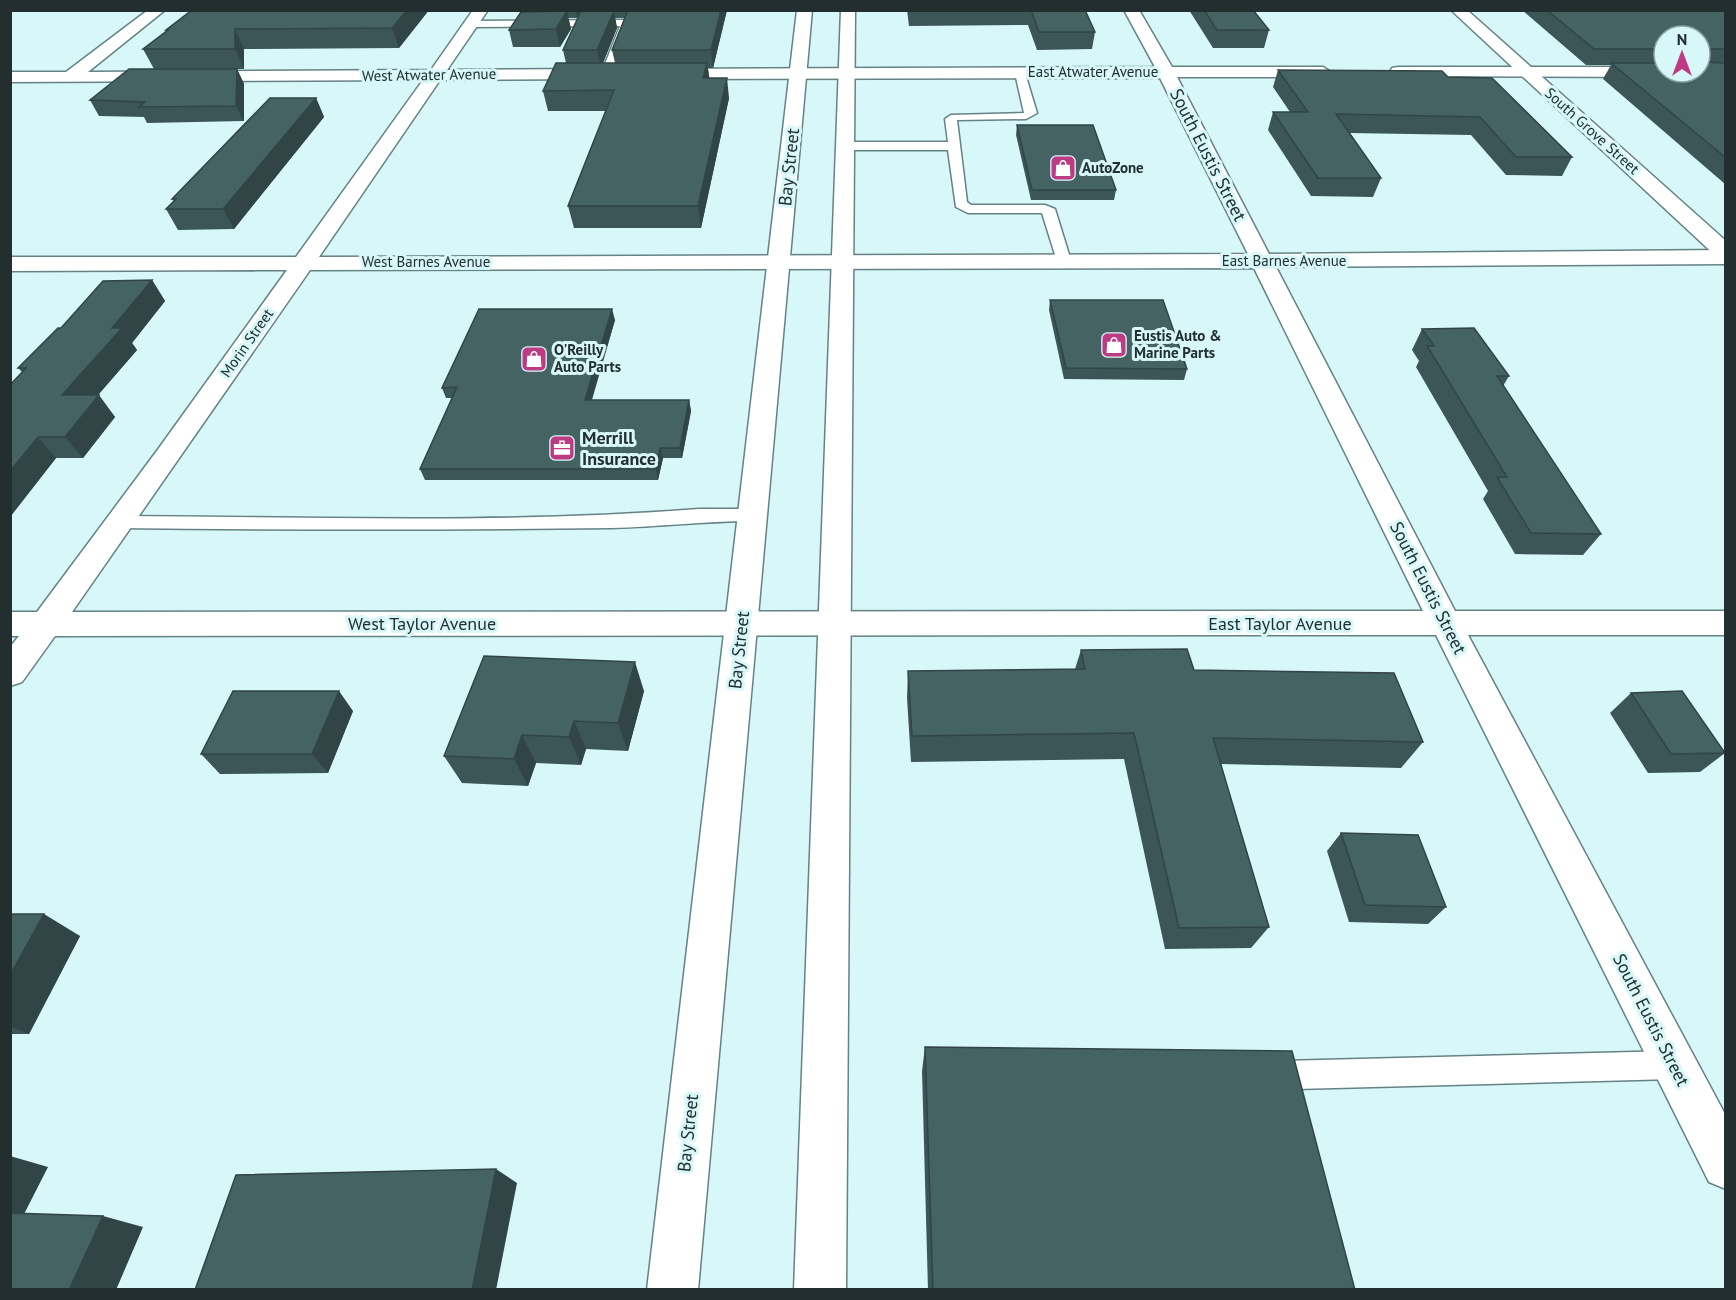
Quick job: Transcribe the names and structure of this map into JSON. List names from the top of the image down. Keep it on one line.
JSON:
{"streets":{"street":["East Atwater Avenue","West Atwater Avenue","South Grove Street","South Eustis Street","Bay Street","East Barnes Avenue","West Barnes Avenue","Morin Street","West Taylor Avenue","East Taylor Avenue"]},"crossings":[["East Atwater Avenue","South Eustis Street"],["West Atwater Avenue","Morin Street"],["South Grove Street","East Barnes Avenue"],["South Eustis Street","East Barnes Avenue"],["South Eustis Street","East Taylor Avenue"],["Bay Street","West Barnes Avenue"],["Bay Street","West Taylor Avenue"],["East Barnes Avenue","West Barnes Avenue"],["West Barnes Avenue","Morin Street"],["Morin Street","West Taylor Avenue"],["West Taylor Avenue","East Taylor Avenue"]],"places":{"shop":["AutoZone","Eustis Auto & Marine Parts","O'Reilly Auto Parts"],"office":["Merrill Insurance"]},"north":"top"}
